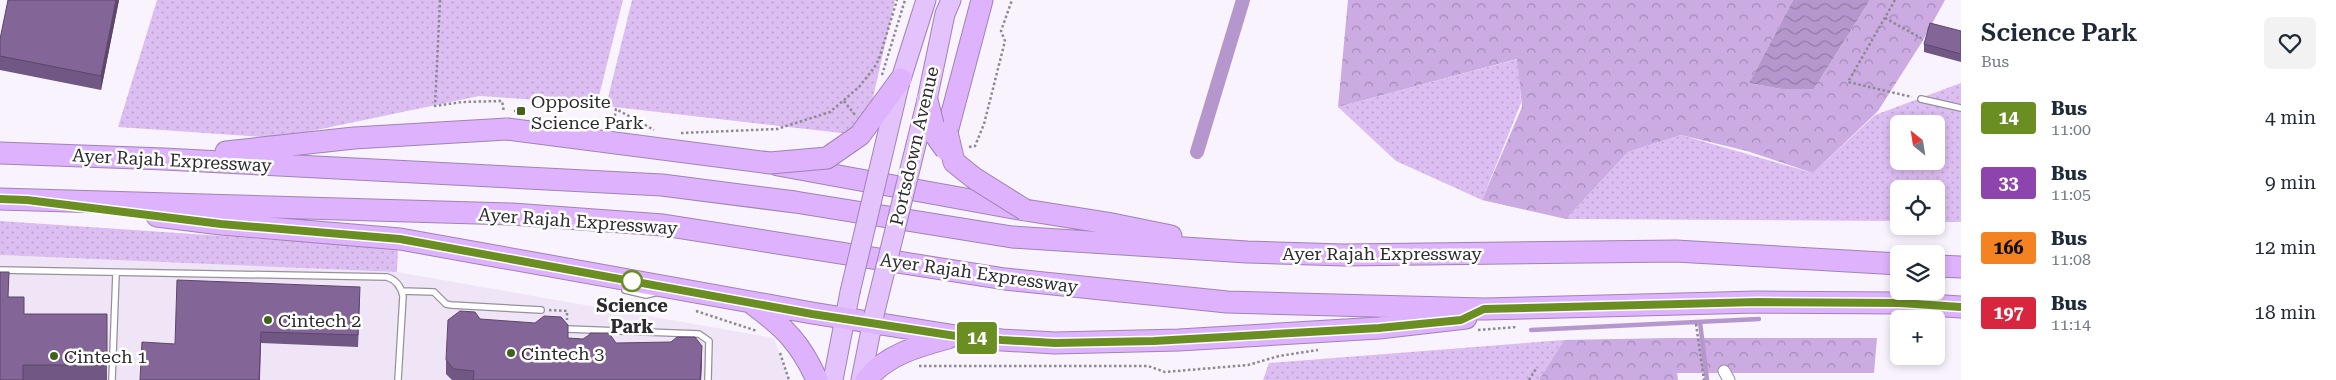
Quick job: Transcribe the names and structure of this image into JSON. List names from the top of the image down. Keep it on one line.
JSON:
{"streets":{"highway":["Portsdown Avenue","Ayer Rajah Expressway"]},"places":{"transit":["Opposite Science Park"],"other":["Science Park","Cintech 2","Cintech 3","Cintech 1"]},"lines":["bus line 14"],"north":"top left","page":{"on_map":"14","heading":["Science Park","Bus"],"list":[{"mark":"14","name":"Bus","note":"11:00","value":"4 min"},{"mark":"33","name":"Bus","note":"11:05","value":"9 min"},{"mark":"166","name":"Bus","note":"11:08","value":"12 min"},{"mark":"197","name":"Bus","note":"11:14","value":"18 min"}],"map_buttons":"+"}}
